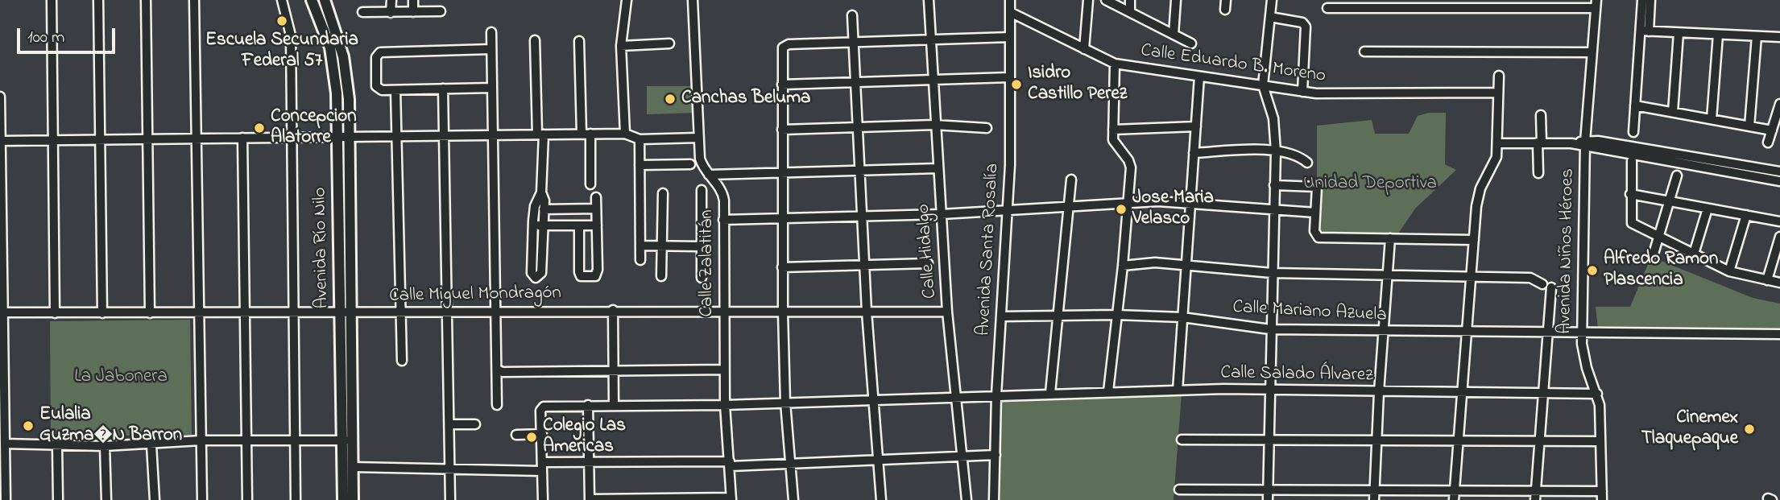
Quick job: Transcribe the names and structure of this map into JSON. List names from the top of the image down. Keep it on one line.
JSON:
{"streets":{"main road":["Avenida Río Nilo"],"street":["Calle Eduardo B. Moreno","Avenida Santa Rosalía","Calle Hidalgo","Avenida Niños Héroes","Calle Zalatitán","Calle Miguel Mondragón","Calle Mariano Azuela","Calle Salado Álvarez"]},"crossings":[["Calle Eduardo B. Moreno","Avenida Santa Rosalía"],["Avenida Río Nilo","Calle Miguel Mondragón"],["Avenida Santa Rosalía","Calle Mariano Azuela"],["Avenida Santa Rosalía","Calle Salado Álvarez"],["Calle Hidalgo","Calle Miguel Mondragón"],["Calle Hidalgo","Calle Salado Álvarez"],["Avenida Niños Héroes","Calle Mariano Azuela"],["Avenida Niños Héroes","Calle Salado Álvarez"],["Calle Zalatitán","Calle Miguel Mondragón"],["Calle Zalatitán","Calle Salado Álvarez"]],"parks":["Unidad Deportiva","La Jabonera"],"places":["Escuela Secundaria Federal 57","Isidro Castillo Perez","Canchas Beluma","Concepcion Alatorre","Jose Maria Velasco","Alfredo Ramon Plascencia","Eulalia Guzma�N Barron","Cinemex Tlaquepaque","Colegio Las Americas"],"scale_bar":"100 m"}
